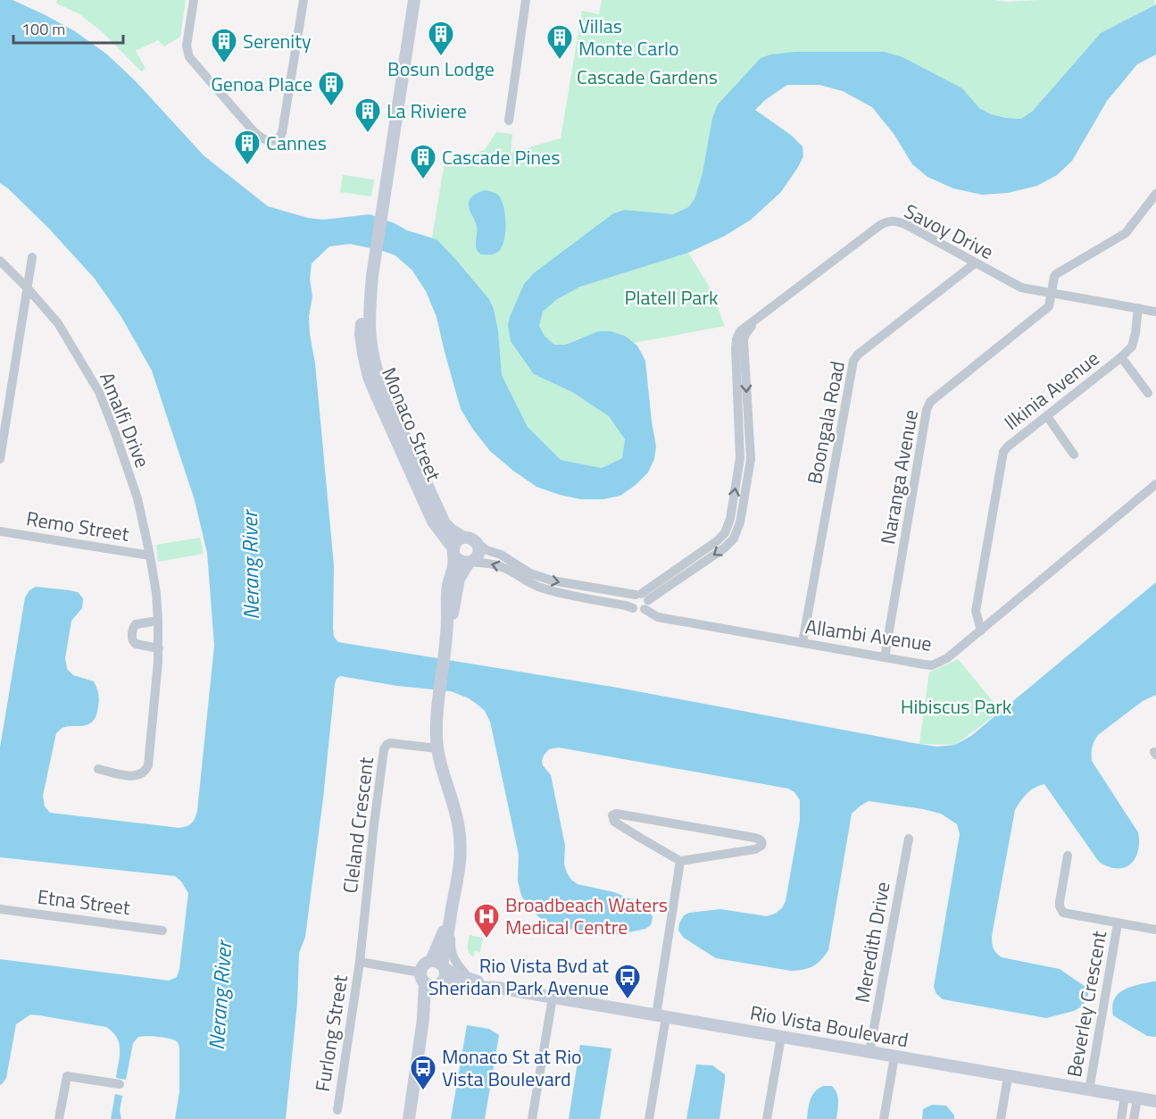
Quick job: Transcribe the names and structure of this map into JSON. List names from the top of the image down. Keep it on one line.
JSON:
{"streets":{"street":["Savoy Drive","Ilkinia Avenue","Amalfi Drive","Boongala Road","Monaco Street","Naranga Avenue","Remo Street","Allambi Avenue","Cleland Crescent","Etna Street","Meredith Drive","Beverley Crescent","Rio Vista Boulevard","Furlong Street"]},"crossings":[["Savoy Drive","Ilkinia Avenue"],["Savoy Drive","Boongala Road"],["Savoy Drive","Naranga Avenue"],["Savoy Drive","Allambi Avenue"],["Ilkinia Avenue","Allambi Avenue"],["Amalfi Drive","Remo Street"],["Boongala Road","Allambi Avenue"],["Naranga Avenue","Allambi Avenue"],["Cleland Crescent","Rio Vista Boulevard"],["Cleland Crescent","Furlong Street"],["Meredith Drive","Rio Vista Boulevard"],["Beverley Crescent","Rio Vista Boulevard"],["Rio Vista Boulevard","Furlong Street"]],"water":["Nerang River"],"parks":["Cascade Gardens","Platell Park","Hibiscus Park"],"places":{"building":["Bosun Lodge","Villas Monte Carlo","Serenity","Genoa Place","La Riviere","Cannes","Cascade Pines"],"hospital":["Broadbeach Waters Medical Centre"],"bus stop":["Rio Vista Bvd at Sheridan Park Avenue","Monaco St at Rio Vista Boulevard"]},"scale_bar":"100 m"}
